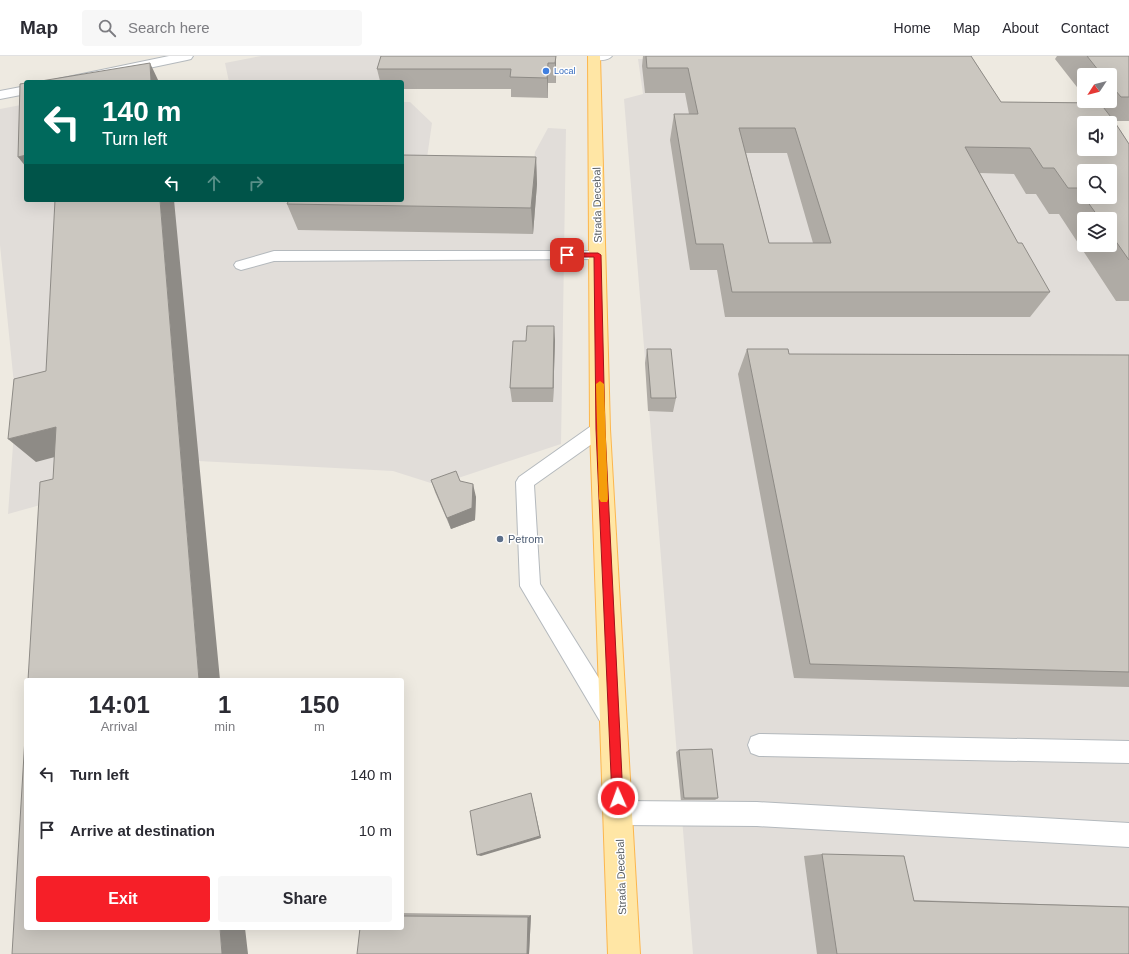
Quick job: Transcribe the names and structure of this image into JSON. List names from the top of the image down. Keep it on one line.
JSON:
{"streets":{"main road":["Strada Decebal"]},"places":["Local","Petrom"],"north":"bottom left","page":{"header":"Map","search":"Search here","nav":["Home","Map","About","Contact"],"turn":["140 m","Turn left"],"eta":["14:01","Arrival","1","min","150","m"],"list":[{"name":"Turn left","value":"140 m"},{"name":"Arrive at destination","value":"10 m"}],"buttons":["Exit","Share"]}}
